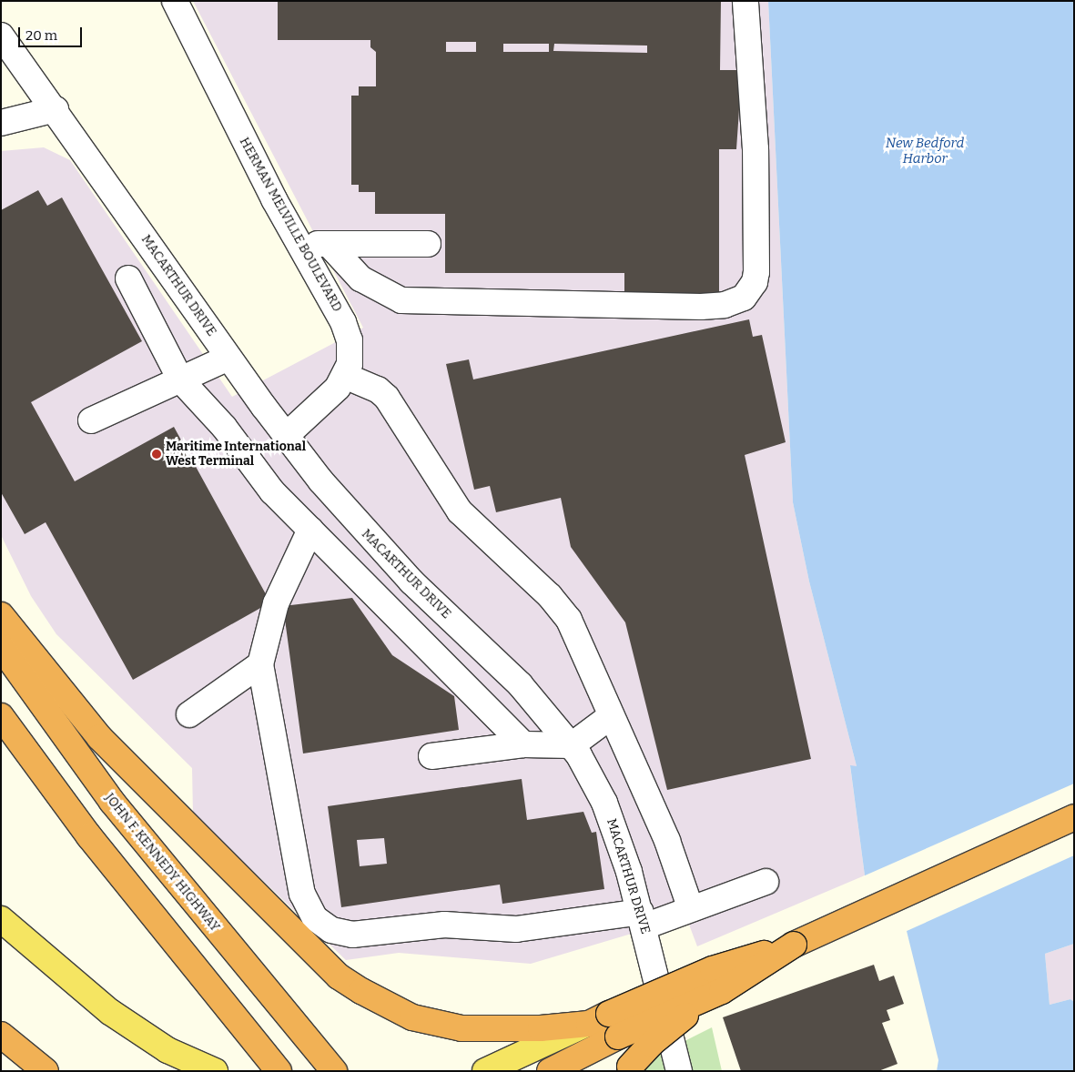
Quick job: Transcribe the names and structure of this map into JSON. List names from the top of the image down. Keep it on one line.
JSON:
{"streets":{"highway":["JOHN F. KENNEDY HIGHWAY"],"street":["HERMAN MELVILLE BOULEVARD","MACARTHUR DRIVE"]},"water":["New Bedford Harbor"],"places":["Maritime International West Terminal"],"scale_bar":"20 m"}
